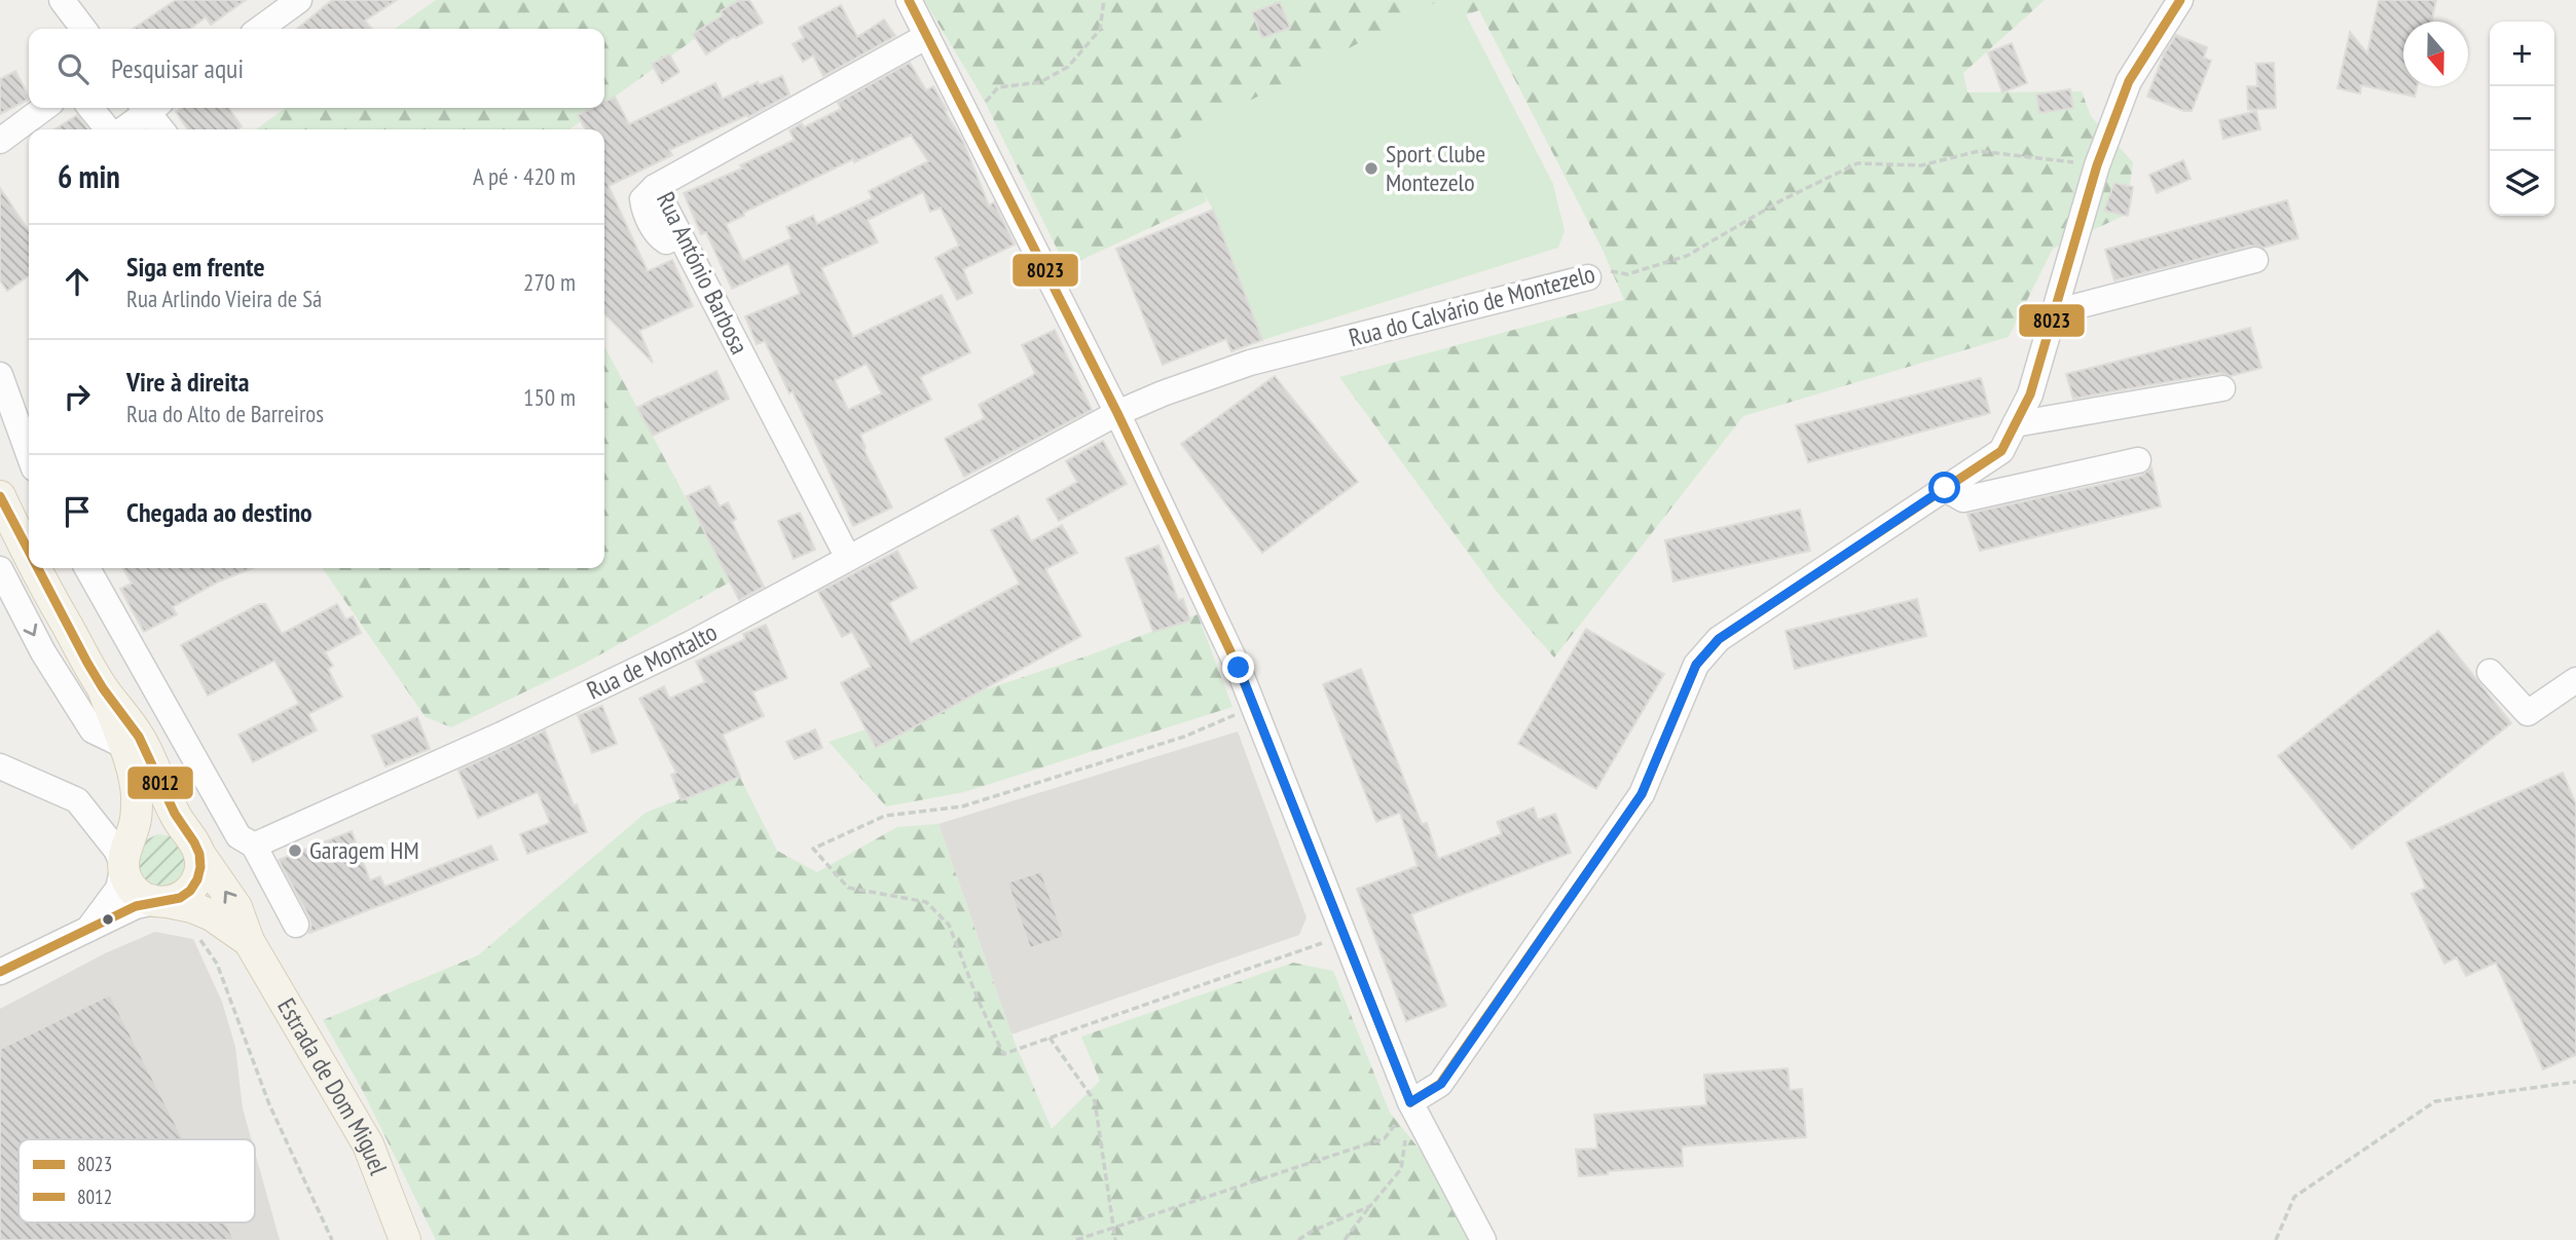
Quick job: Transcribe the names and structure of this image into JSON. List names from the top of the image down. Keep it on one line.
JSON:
{"streets":{"main road":["Estrada de Dom Miguel"],"street":["Rua António Barbosa","Rua do Calvário de Montezelo","Rua de Montalto"]},"crossings":[["Rua António Barbosa","Rua de Montalto"],["Rua do Calvário de Montezelo","Rua de Montalto"]],"places":["Sport Clube Montezelo","Garagem HM"],"lines":["transit line 8023","transit line 8012"],"legend":["8023","8012"],"north":"bottom","page":{"map_buttons":["+","−"],"search":"Pesquisar aqui","heading":["6 min","A pé · 420 m"],"list":[["Siga em frente","Rua Arlindo Vieira de Sá","270 m"],["Vire à direita","Rua do Alto de Barreiros","150 m"],"Chegada ao destino"]}}
